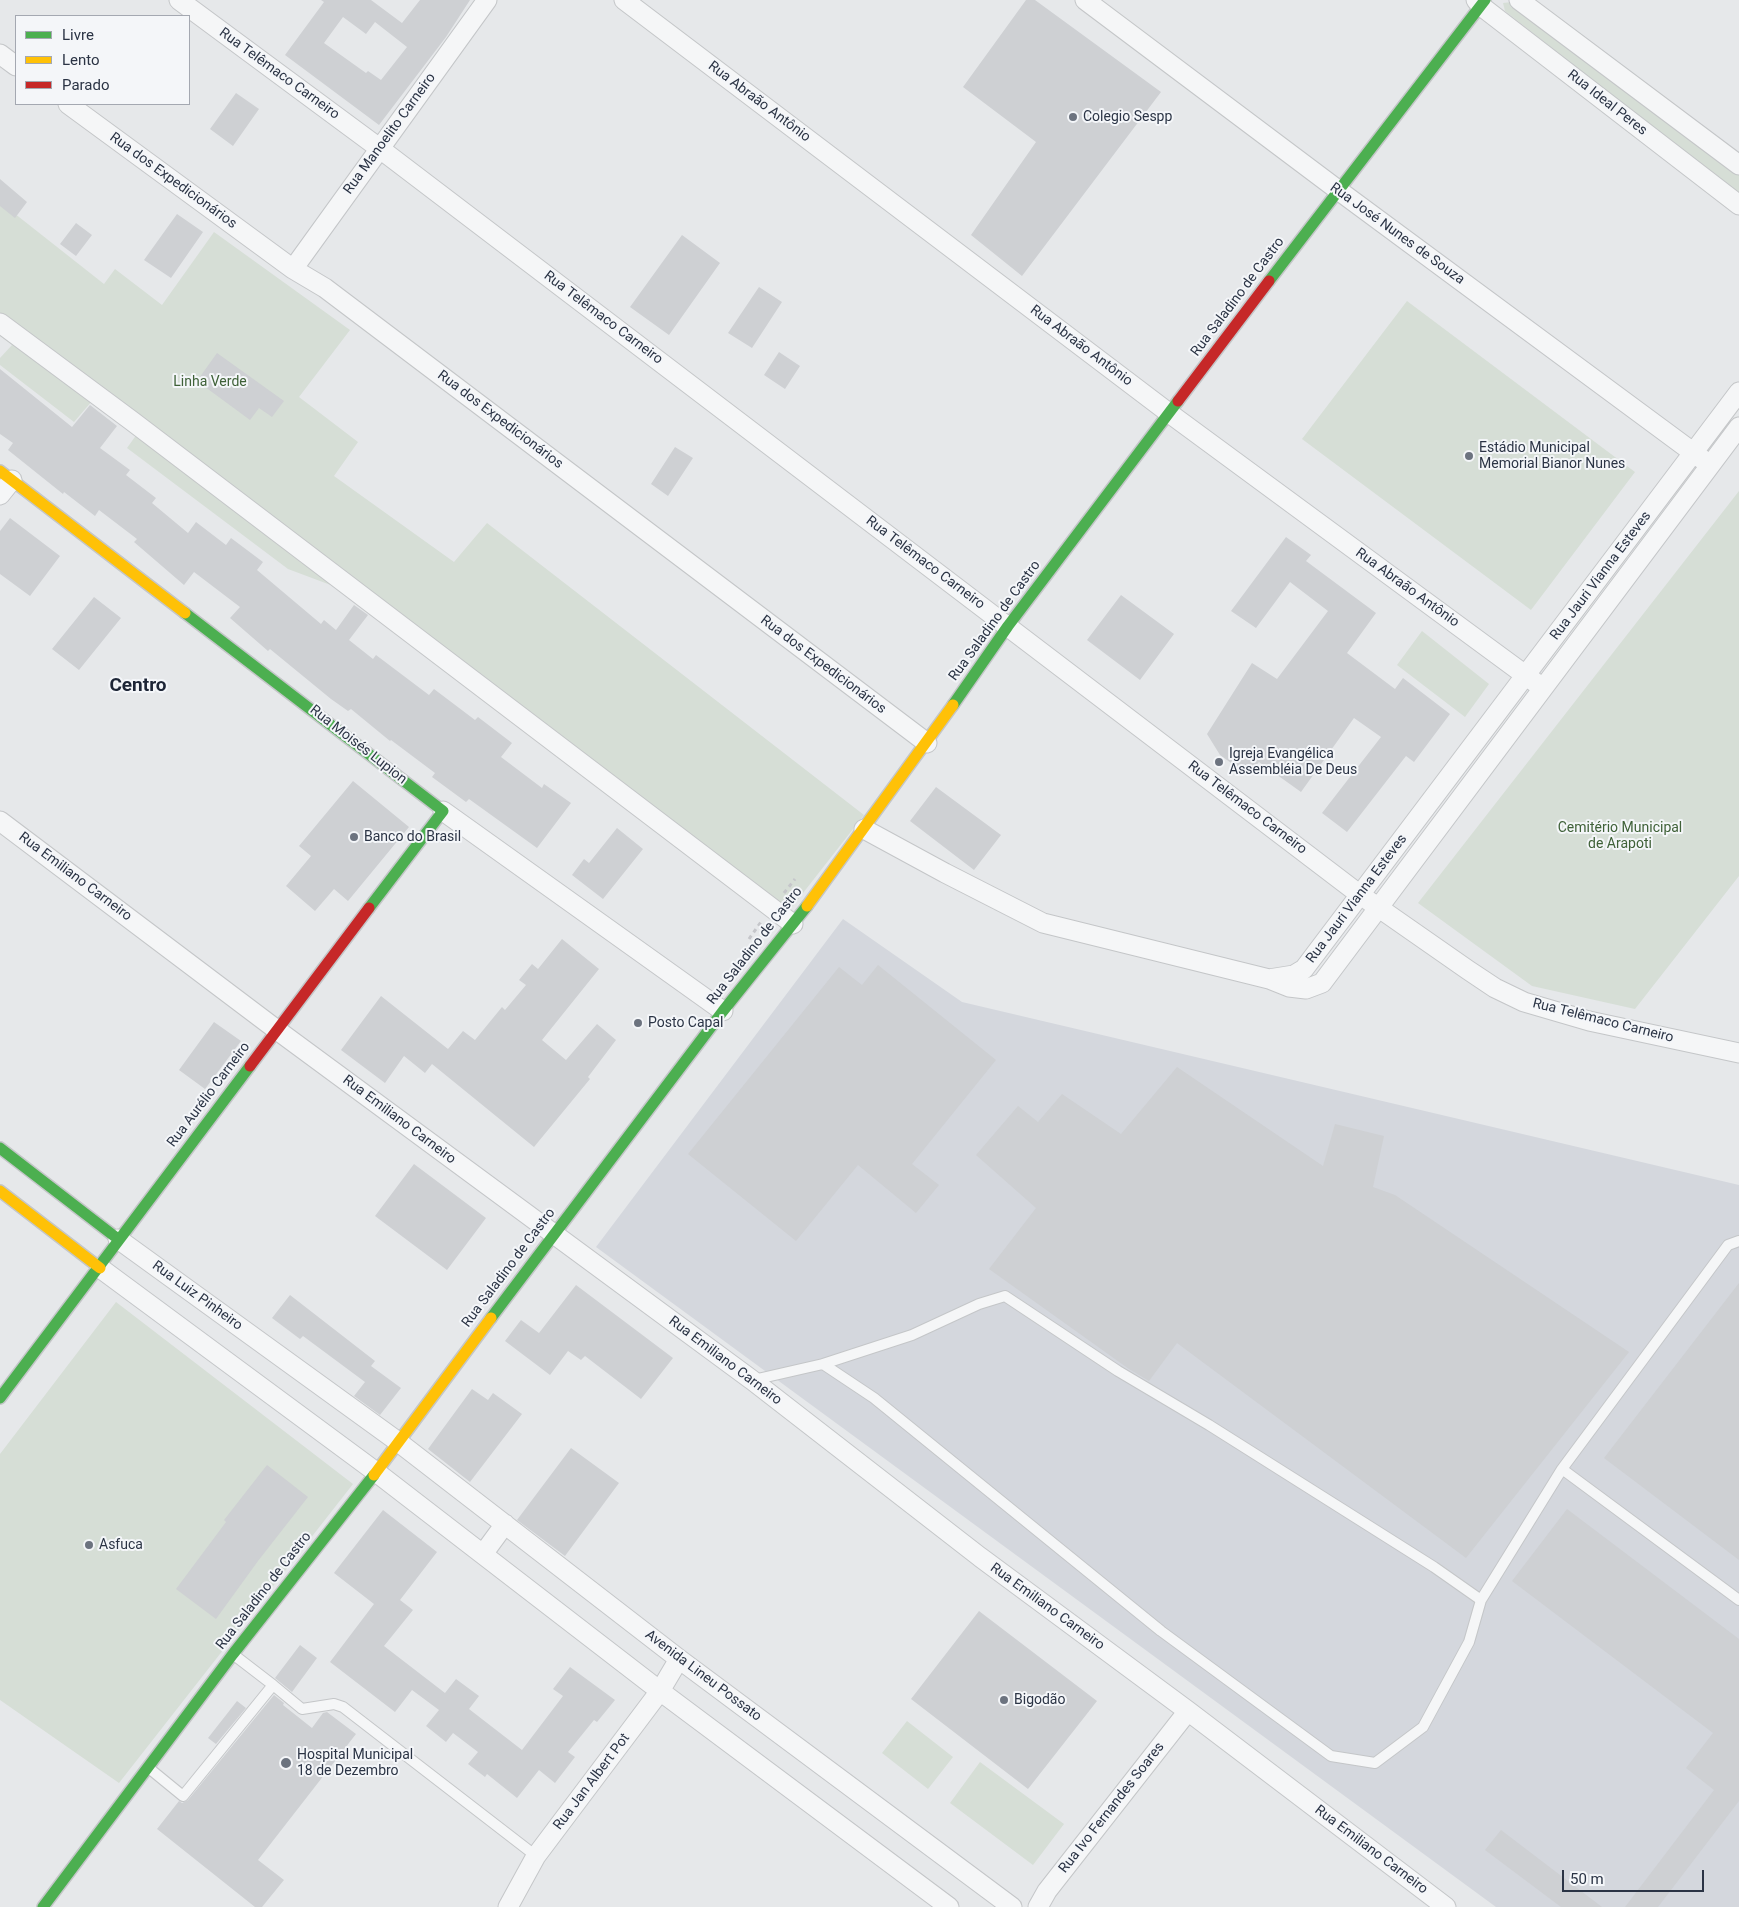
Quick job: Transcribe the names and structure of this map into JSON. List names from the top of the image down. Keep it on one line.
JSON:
{"streets":{"street":["Rua Telêmaco Carneiro","Rua Abraão Antônio","Rua Ideal Peres","Rua Manoelito Carneiro","Rua dos Expedicionários","Rua José Nunes de Souza","Rua Saladino de Castro","Rua Jauri Vianna Esteves","Rua Moisés Lupion","Rua Emiliano Carneiro","Rua Aurélio Carneiro","Rua Luiz Pinheiro","Avenida Lineu Possato","Rua Jan Albert Pot","Rua Ivo Fernandes Soares"]},"crossings":[["Rua Telêmaco Carneiro","Rua Manoelito Carneiro"],["Rua Telêmaco Carneiro","Rua Saladino de Castro"],["Rua Telêmaco Carneiro","Rua Jauri Vianna Esteves"],["Rua Abraão Antônio","Rua Saladino de Castro"],["Rua Abraão Antônio","Rua Jauri Vianna Esteves"],["Rua Ideal Peres","Rua Saladino de Castro"],["Rua Manoelito Carneiro","Rua dos Expedicionários"],["Rua dos Expedicionários","Rua Saladino de Castro"],["Rua José Nunes de Souza","Rua Saladino de Castro"],["Rua José Nunes de Souza","Rua Jauri Vianna Esteves"],["Rua Saladino de Castro","Rua Moisés Lupion"],["Rua Saladino de Castro","Rua Emiliano Carneiro"],["Rua Saladino de Castro","Rua Luiz Pinheiro"],["Rua Saladino de Castro","Avenida Lineu Possato"],["Rua Moisés Lupion","Rua Aurélio Carneiro"],["Rua Emiliano Carneiro","Rua Aurélio Carneiro"],["Rua Emiliano Carneiro","Rua Ivo Fernandes Soares"],["Rua Aurélio Carneiro","Rua Luiz Pinheiro"],["Rua Luiz Pinheiro","Avenida Lineu Possato"],["Avenida Lineu Possato","Rua Jan Albert Pot"]],"districts":["Centro"],"parks":["Linha Verde","Cemitério Municipal de Arapoti"],"places":["Colegio Sespp","Estádio Municipal Memorial Bianor Nunes","Igreja Evangélica Assembléia De Deus","Banco do Brasil","Posto Capal","Asfuca","Bigodão","Hospital Municipal 18 de Dezembro"],"legend":["Livre","Lento","Parado"],"scale_bar":"50 m"}
